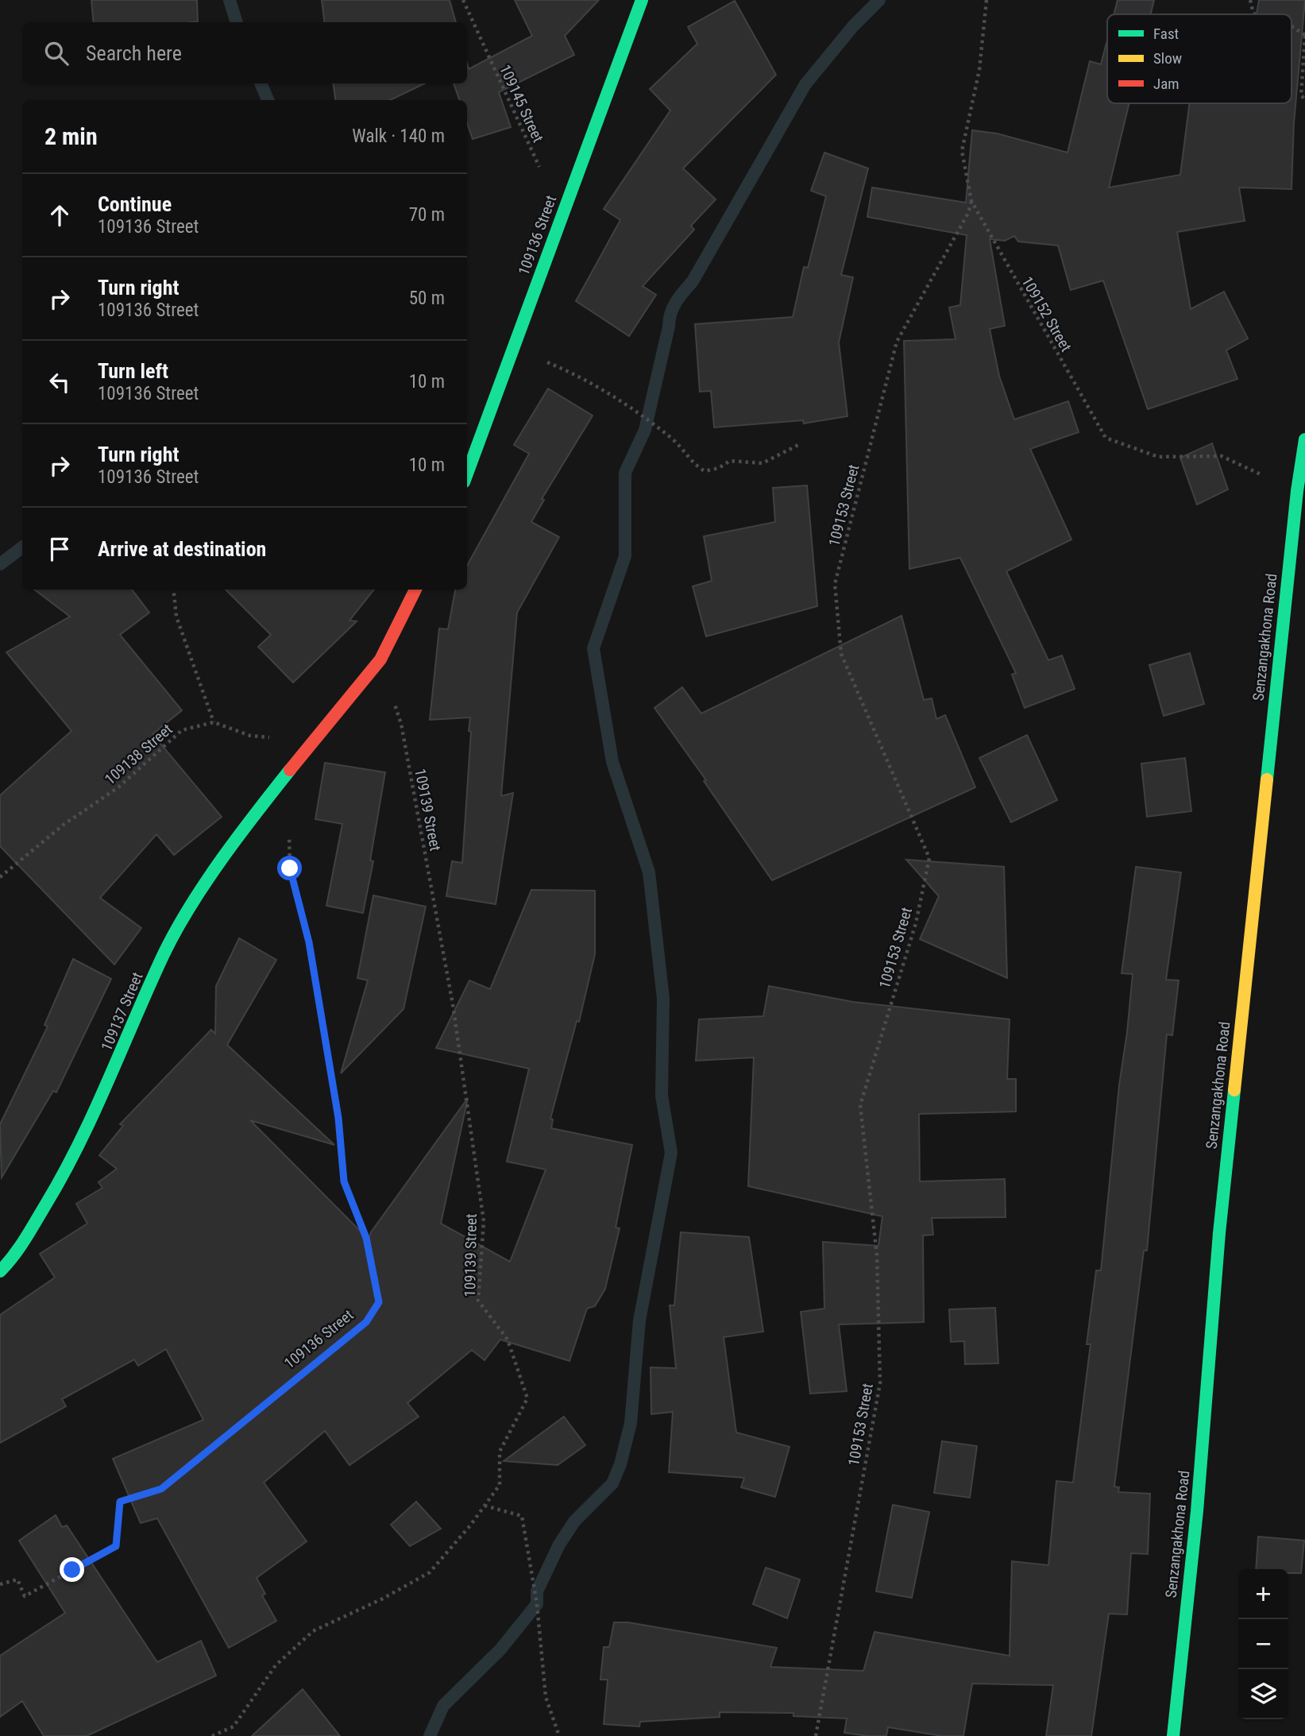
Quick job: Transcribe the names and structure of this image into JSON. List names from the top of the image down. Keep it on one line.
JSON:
{"streets":{"street":["109136 Street","Senzangakhona Road","109137 Street"],"path":["109145 Street","109152 Street","109153 Street","109138 Street","109139 Street"]},"crossings":[["109145 Street","109136 Street"],["109152 Street","109153 Street"],["109152 Street","Senzangakhona Road"],["109139 Street","109137 Street"]],"legend":["Fast","Slow","Jam"],"page":{"search":"Search here","heading":["2 min","Walk · 140 m"],"list":[["Continue","109136 Street","70 m"],["Turn right","109136 Street","50 m"],["Turn left","109136 Street","10 m"],["Turn right","109136 Street","10 m"],"Arrive at destination"],"map_buttons":["+","−"]}}
